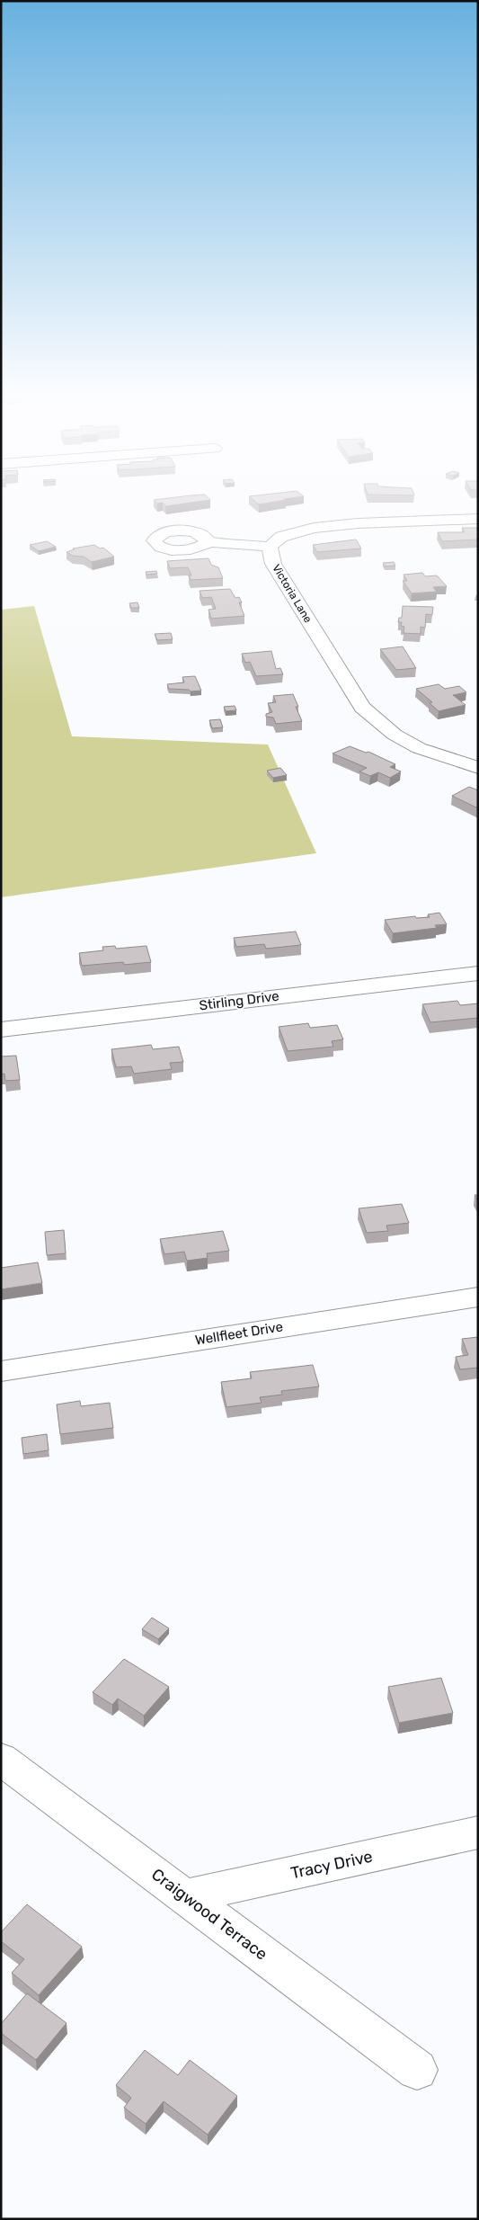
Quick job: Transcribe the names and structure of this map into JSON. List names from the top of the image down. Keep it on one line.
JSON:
{"streets":{"street":["Victoria Lane","Stirling Drive","Wellfleet Drive","Tracy Drive","Craigwood Terrace"]},"crossings":[["Tracy Drive","Craigwood Terrace"]]}
